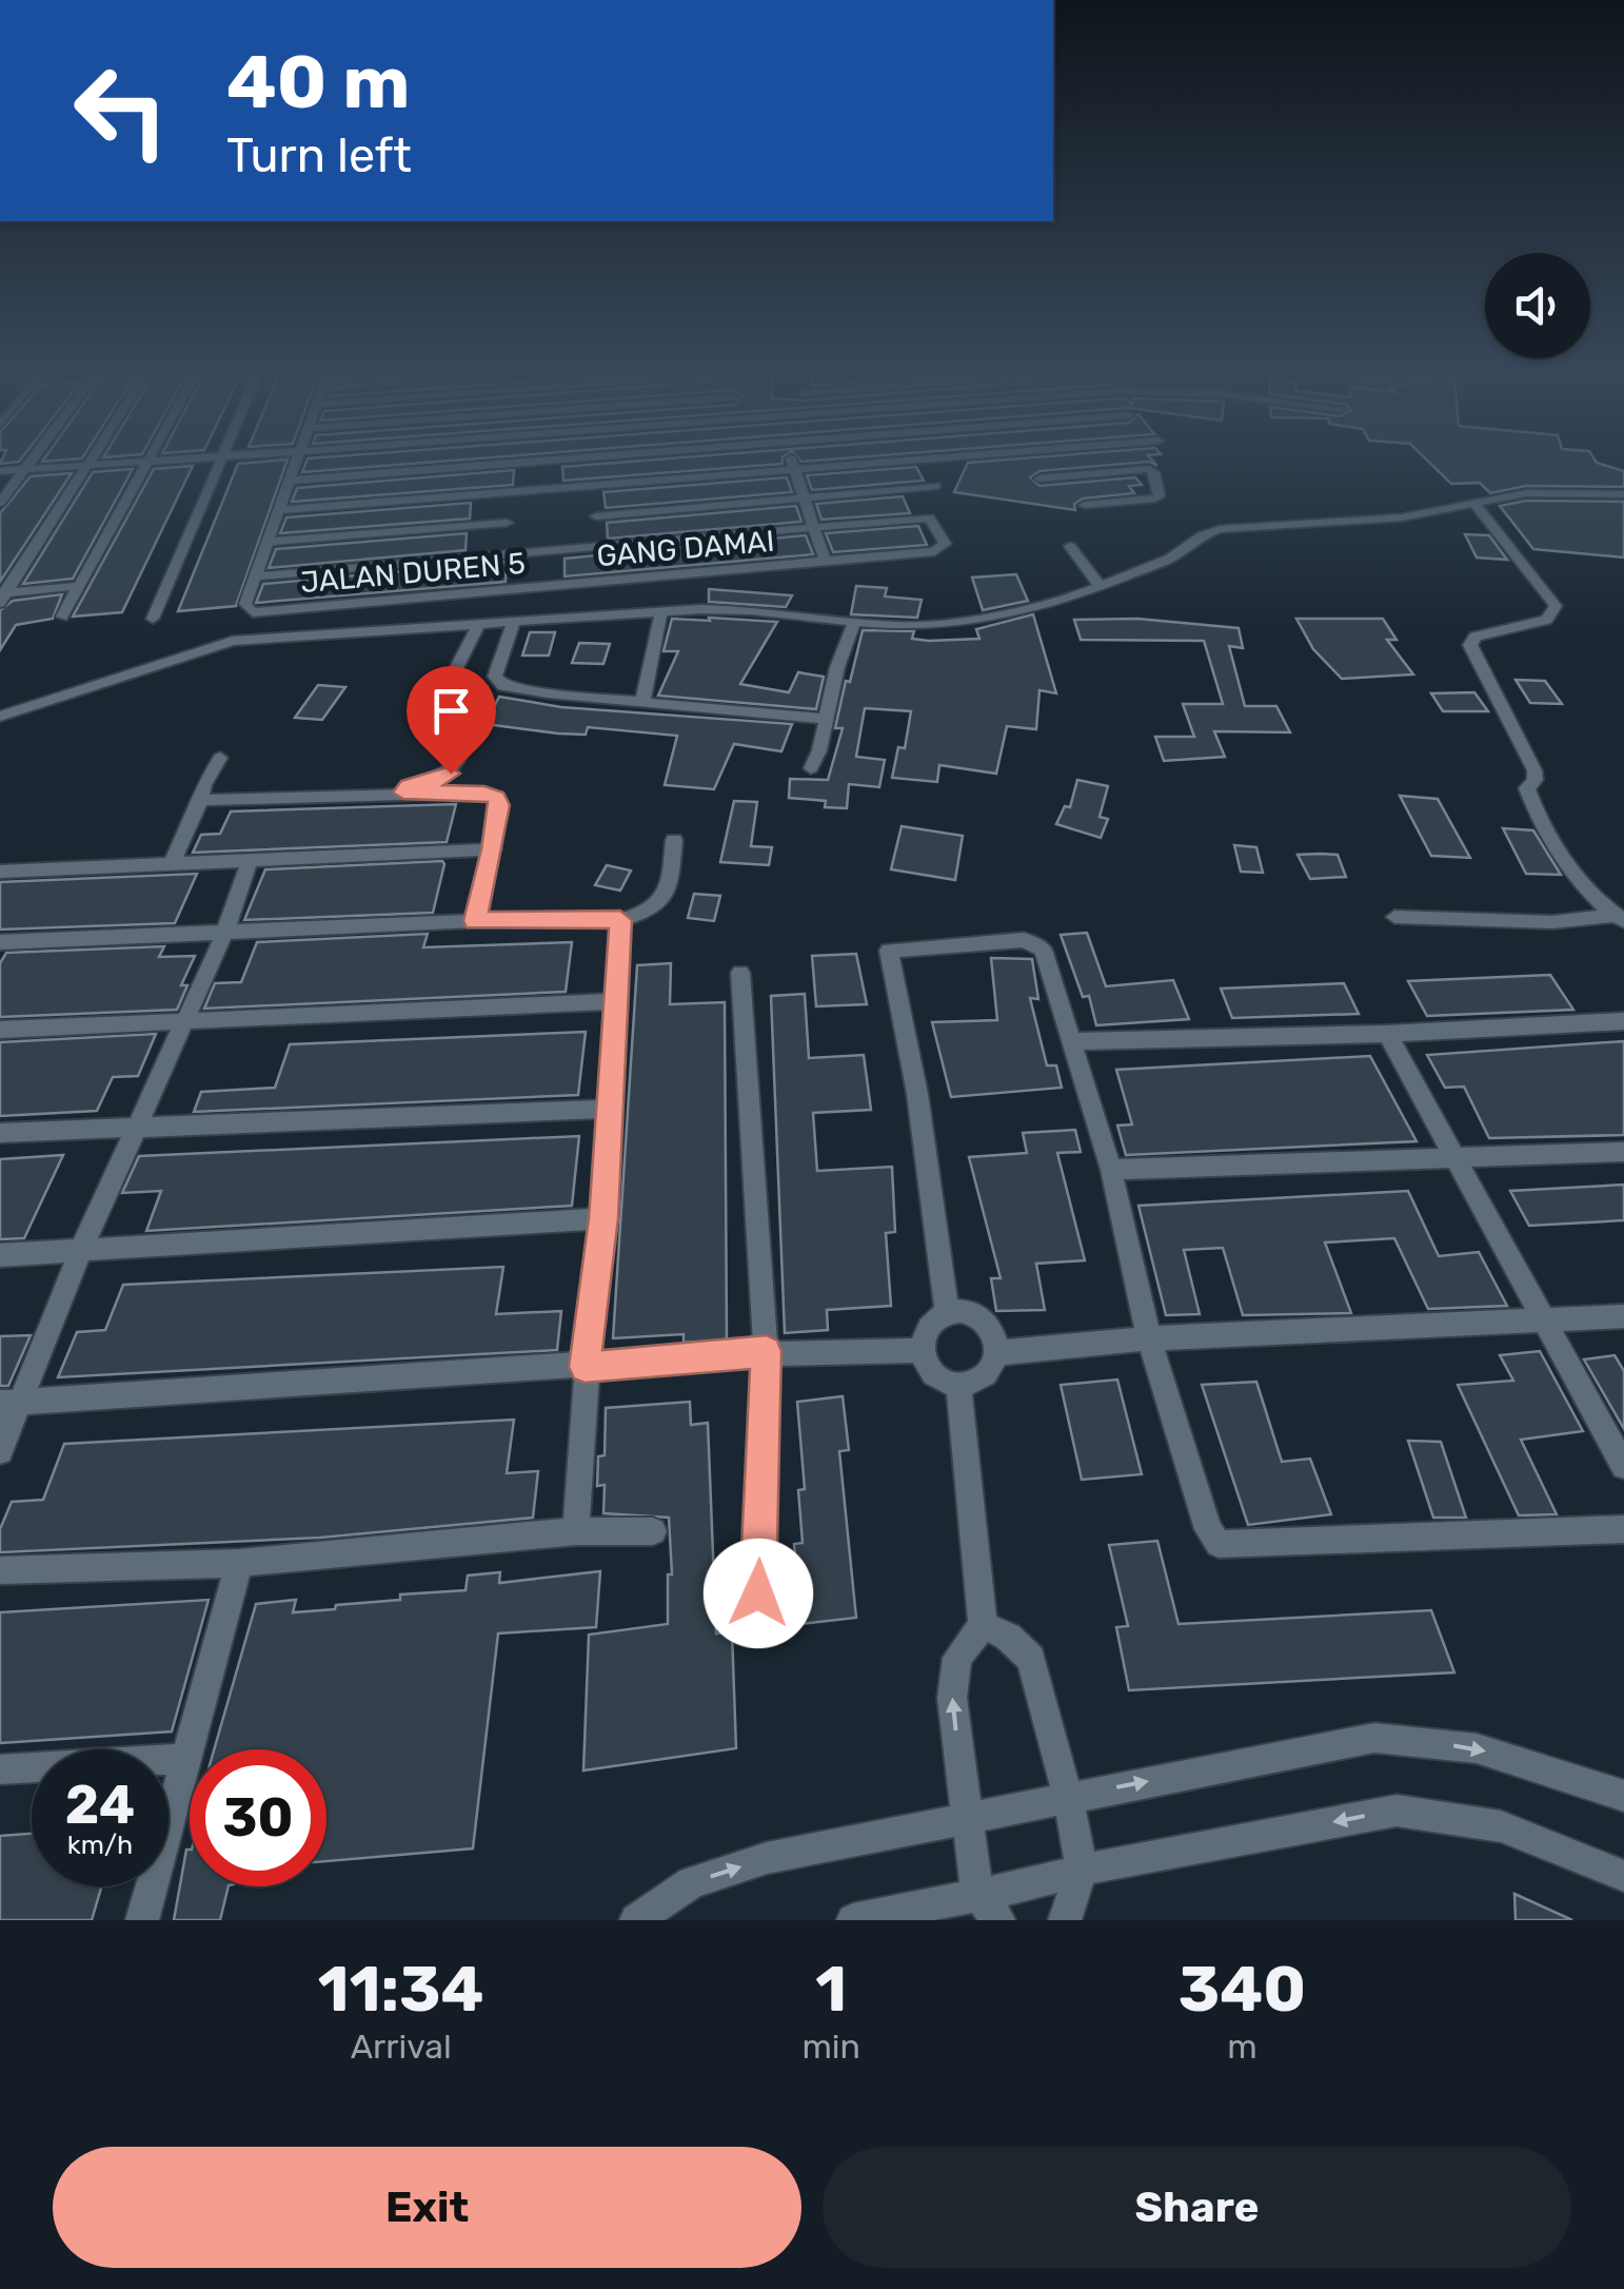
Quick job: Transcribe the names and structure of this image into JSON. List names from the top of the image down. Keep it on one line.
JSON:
{"streets":{"street":["GANG DAMAI","JALAN DUREN 5"]},"crossings":[["GANG DAMAI","JALAN DUREN 5"]],"page":{"turn":["40 m","Turn left"],"speed":"24 km/h","limit":"30","eta":["11:34","Arrival","1","min","340","m"],"buttons":["Exit","Share"]}}
